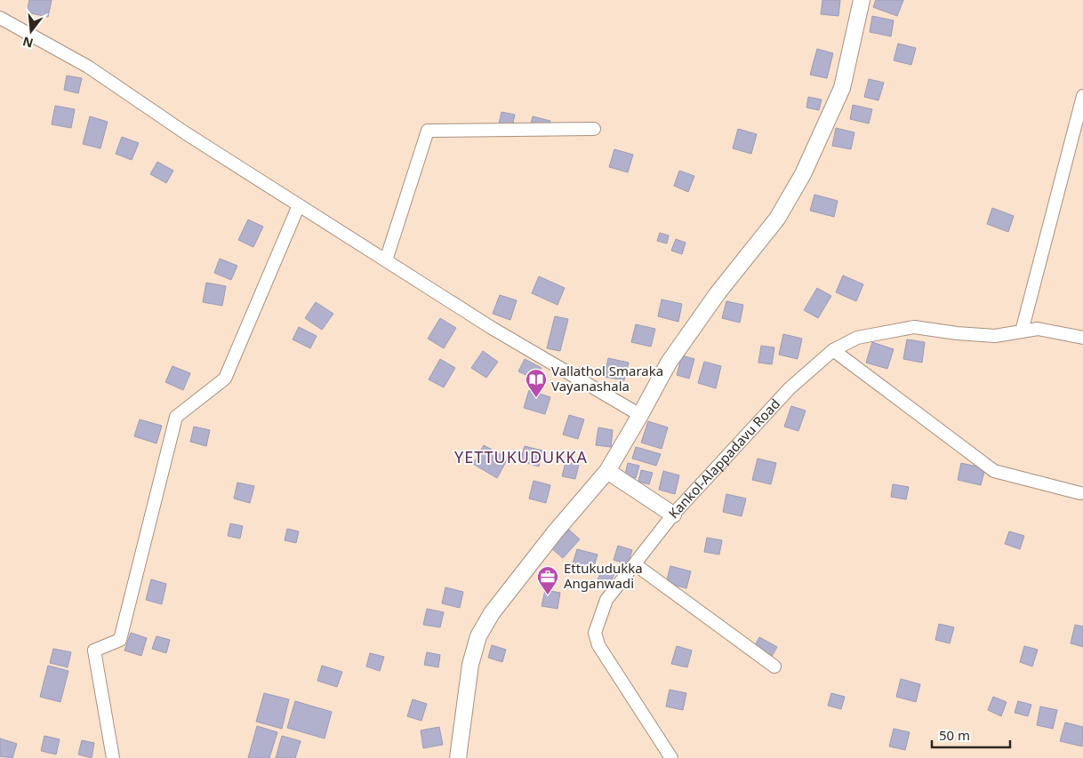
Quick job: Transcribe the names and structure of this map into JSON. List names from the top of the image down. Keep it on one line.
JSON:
{"streets":{"main road":["Kankol-Alappadavu Road"]},"districts":["YETTUKUDUKKA"],"places":{"library":["Vallathol Smaraka Vayanashala"],"office":["Ettukudukka Anganwadi"]},"scale_bar":"50 m","north":"bottom"}
